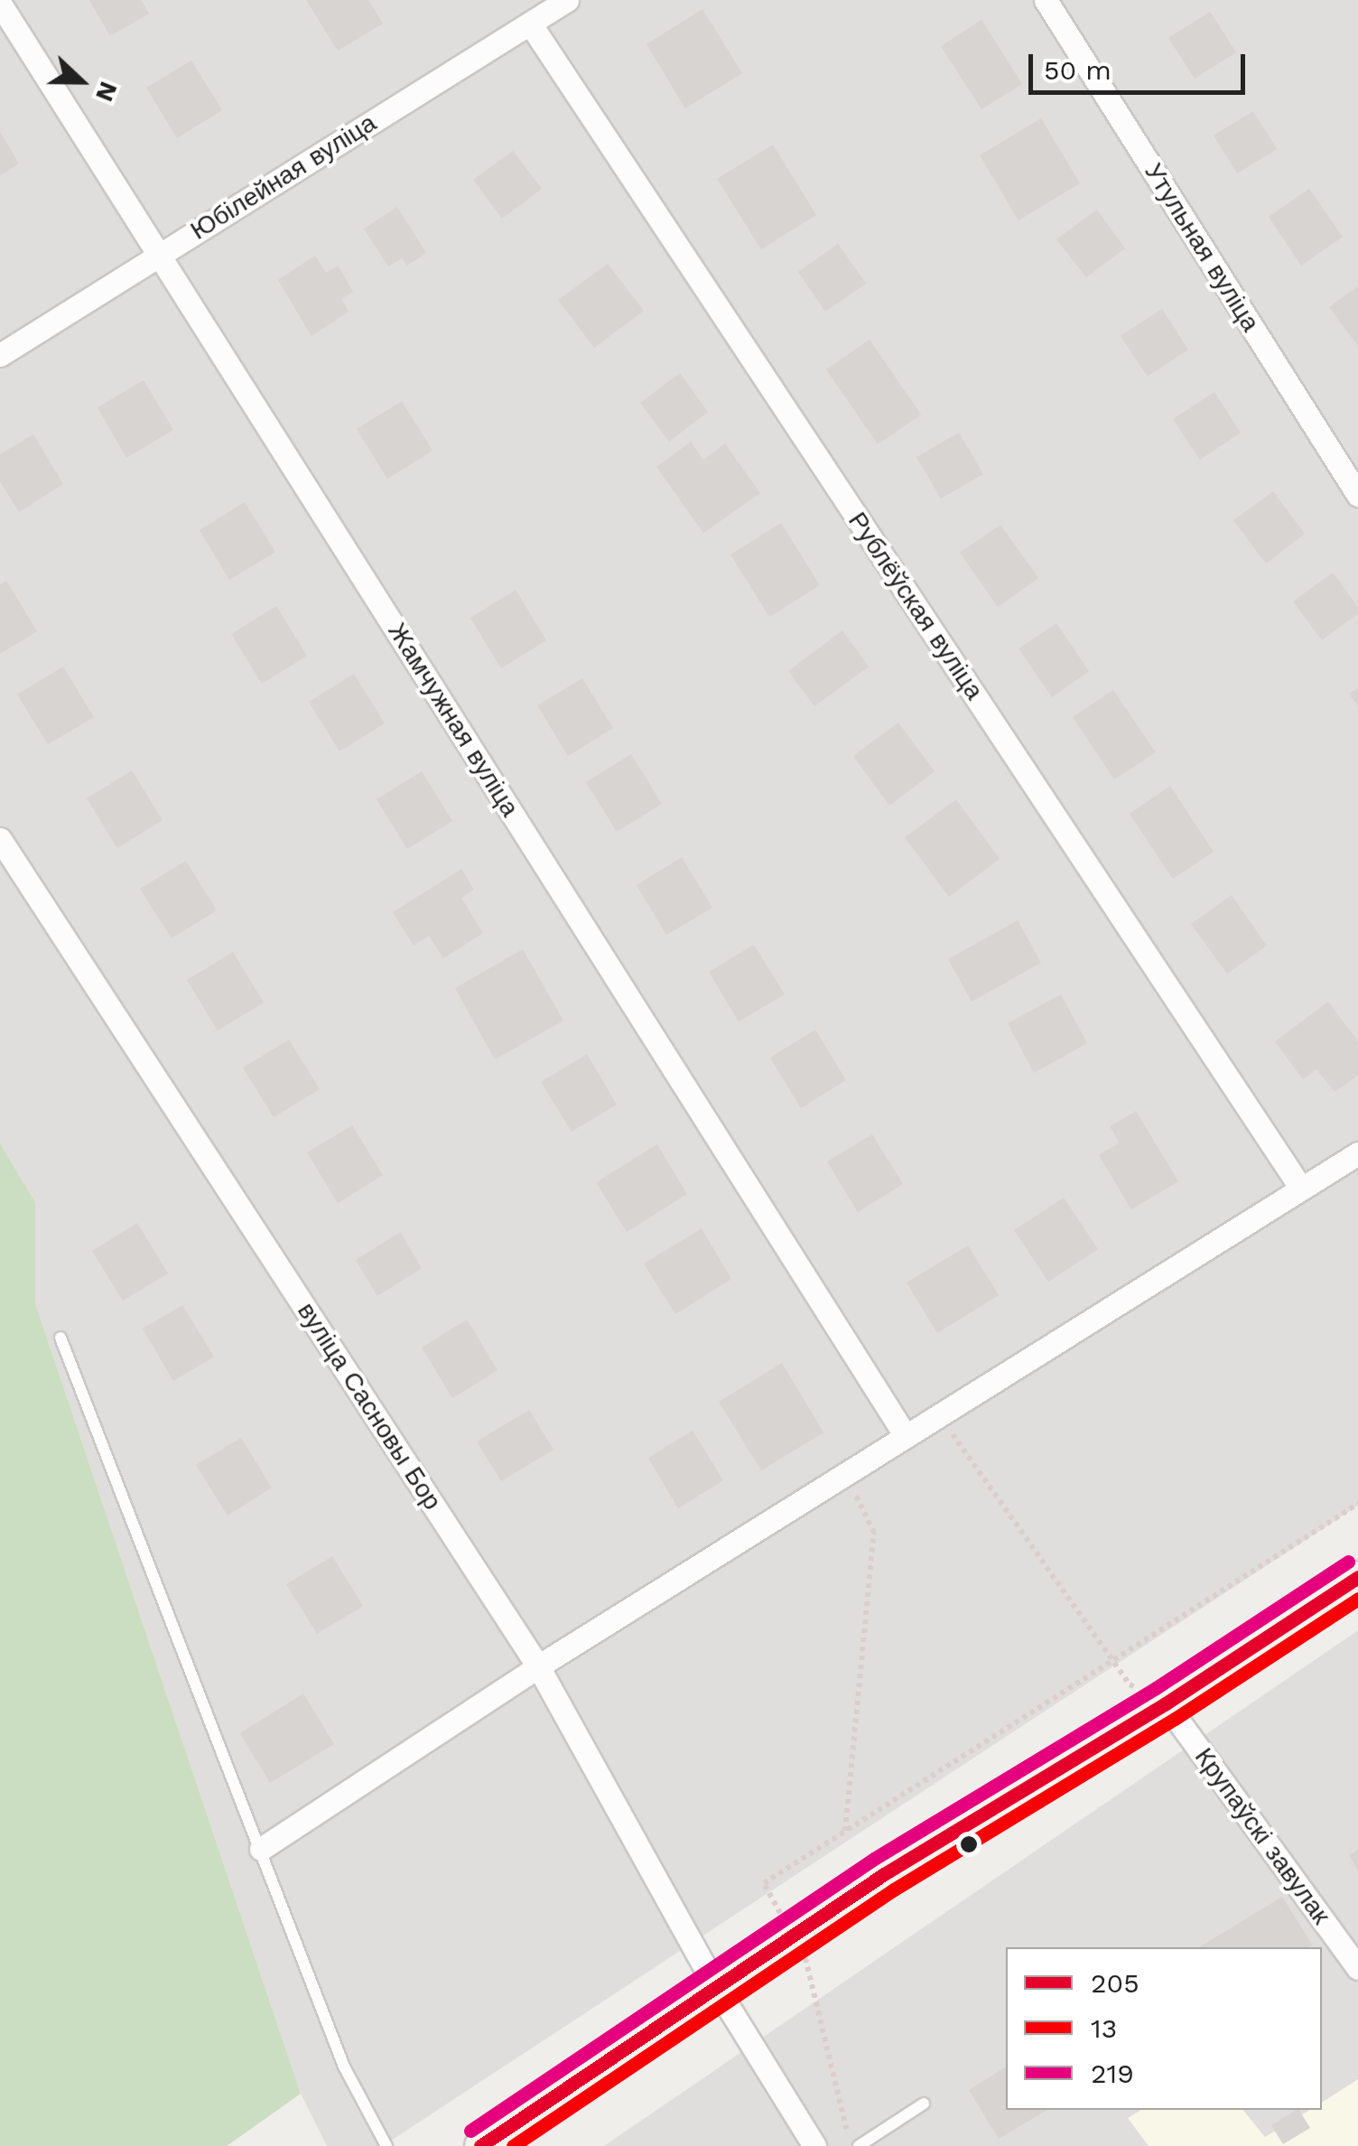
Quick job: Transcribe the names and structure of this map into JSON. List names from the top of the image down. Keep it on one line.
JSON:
{"streets":{"street":["Юбілейная вуліца","Утульная вуліца","Рублёўская вуліца","Жамчужная вуліца","вуліца Сасновы Бор","Крупаўскі завулак"]},"crossings":[["Юбілейная вуліца","Рублёўская вуліца"],["Юбілейная вуліца","Жамчужная вуліца"]],"lines":["transit line 219","transit line 205","transit line 13"],"legend":["205","13","219"],"scale_bar":"50 m","north":"right"}
